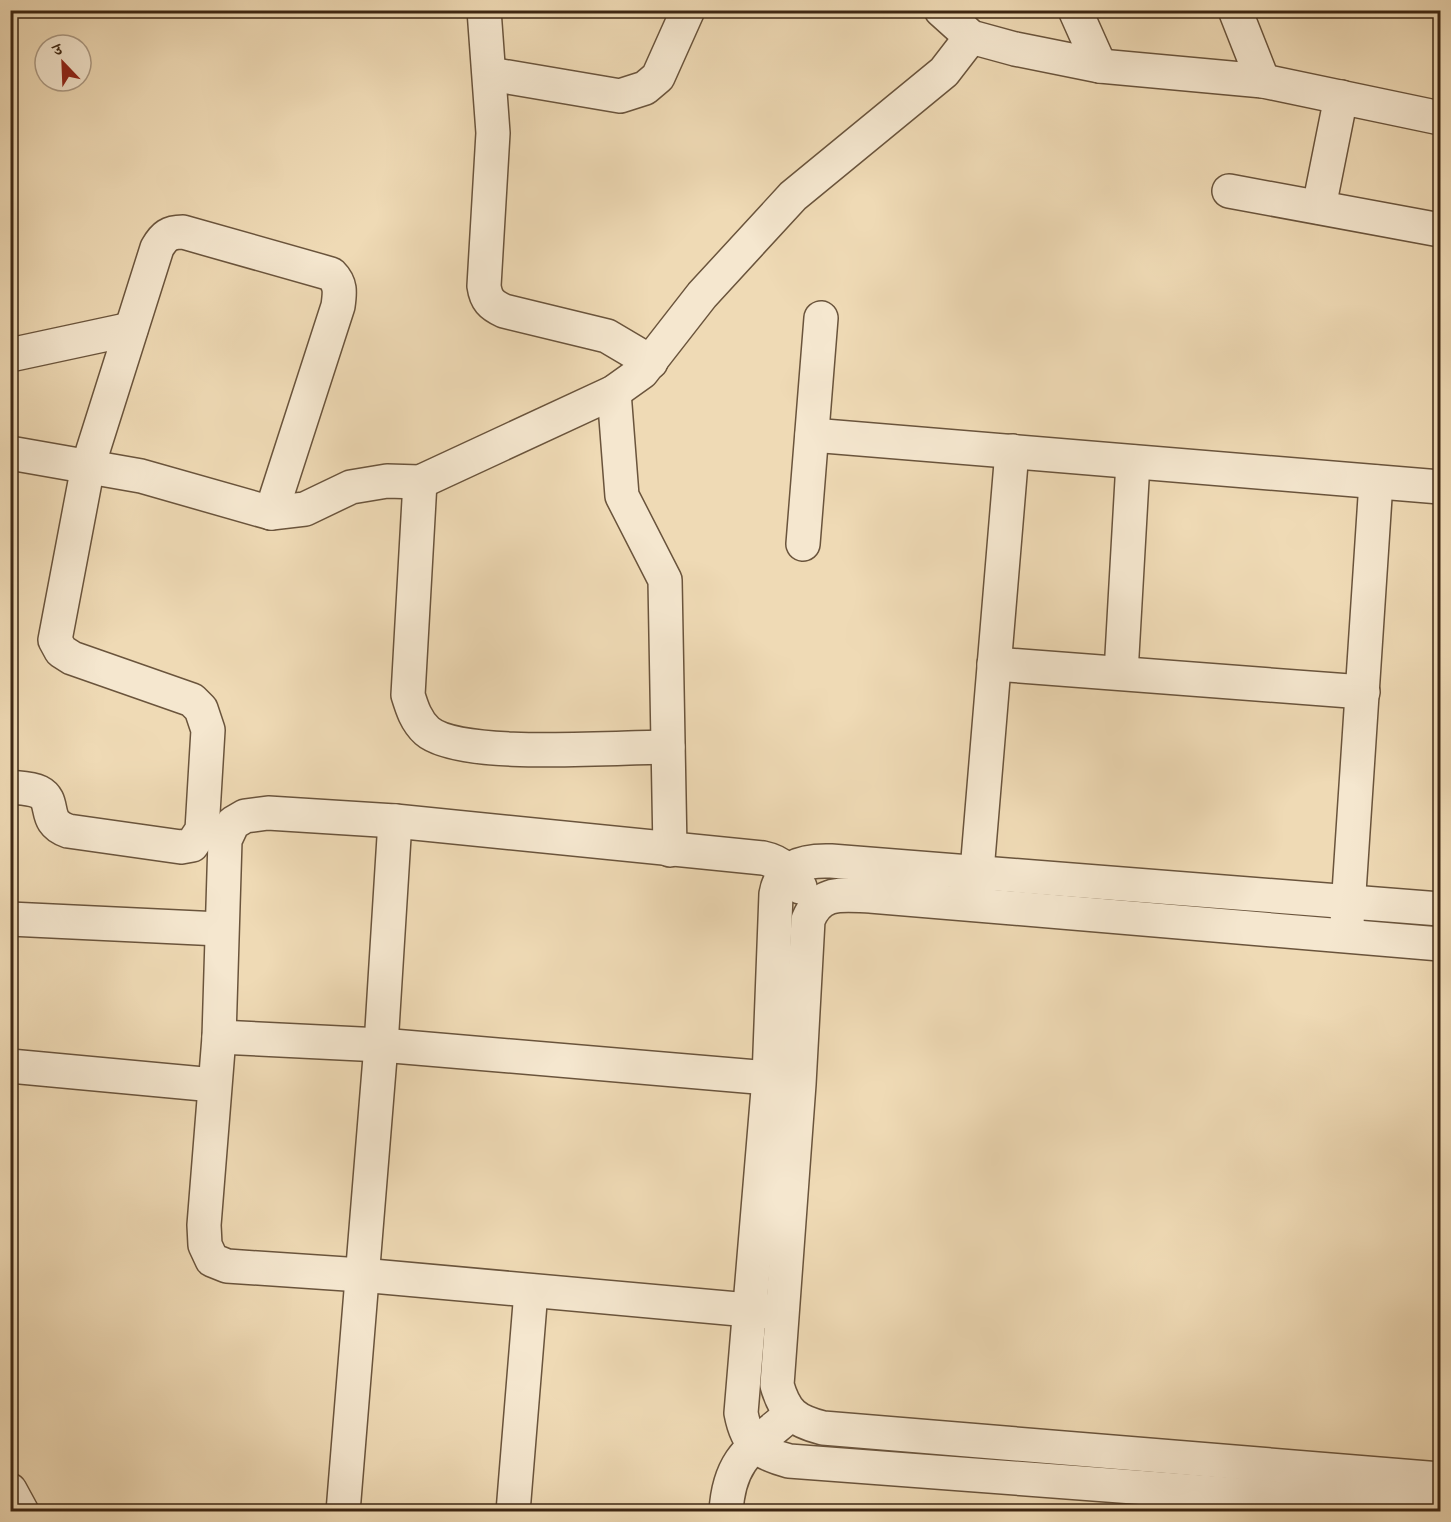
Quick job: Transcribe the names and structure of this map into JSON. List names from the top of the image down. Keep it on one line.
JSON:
{"north":"top left"}
